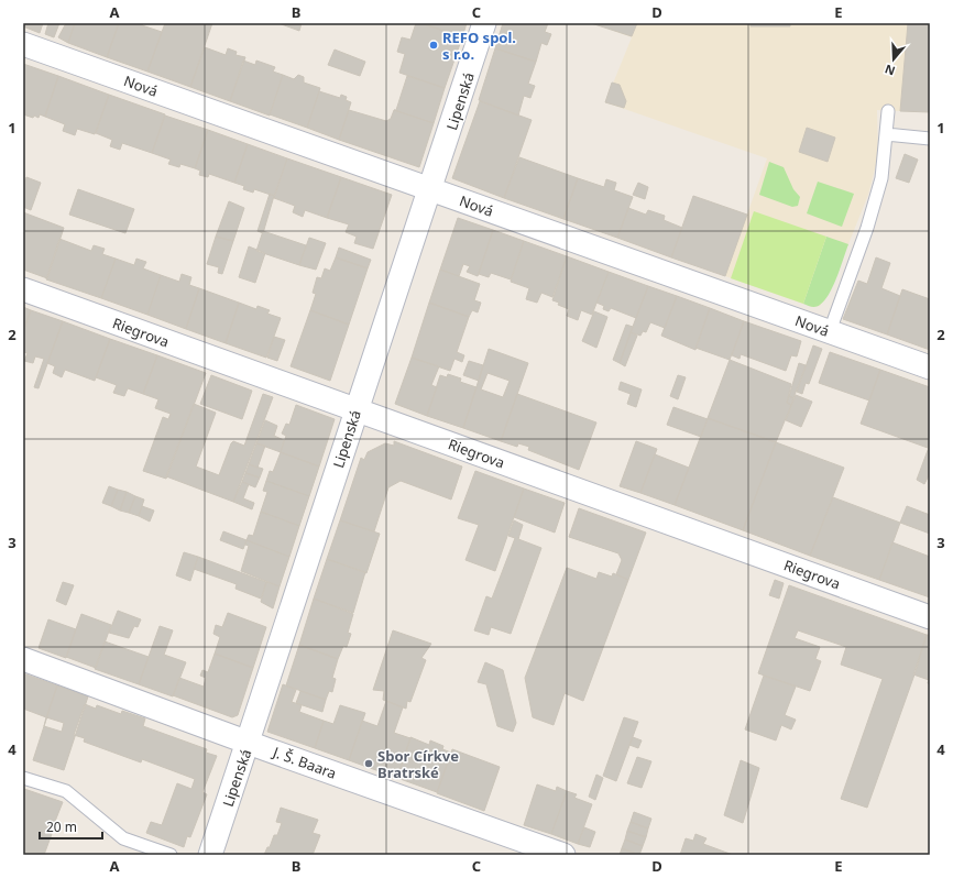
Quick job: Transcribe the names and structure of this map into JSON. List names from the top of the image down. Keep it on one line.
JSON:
{"streets":{"street":["Nová","Lipenská","Riegrova","J. Š. Baara"]},"crossings":[["Nová","Lipenská"],["Lipenská","Riegrova"],["Lipenská","J. Š. Baara"]],"places":["REFO spol. s r.o.","Sbor Církve Bratrské"],"scale_bar":"20 m","north":"bottom","grid":{"columns":["A","B","C","D","E"],"rows":["1","2","3","4"]}}
